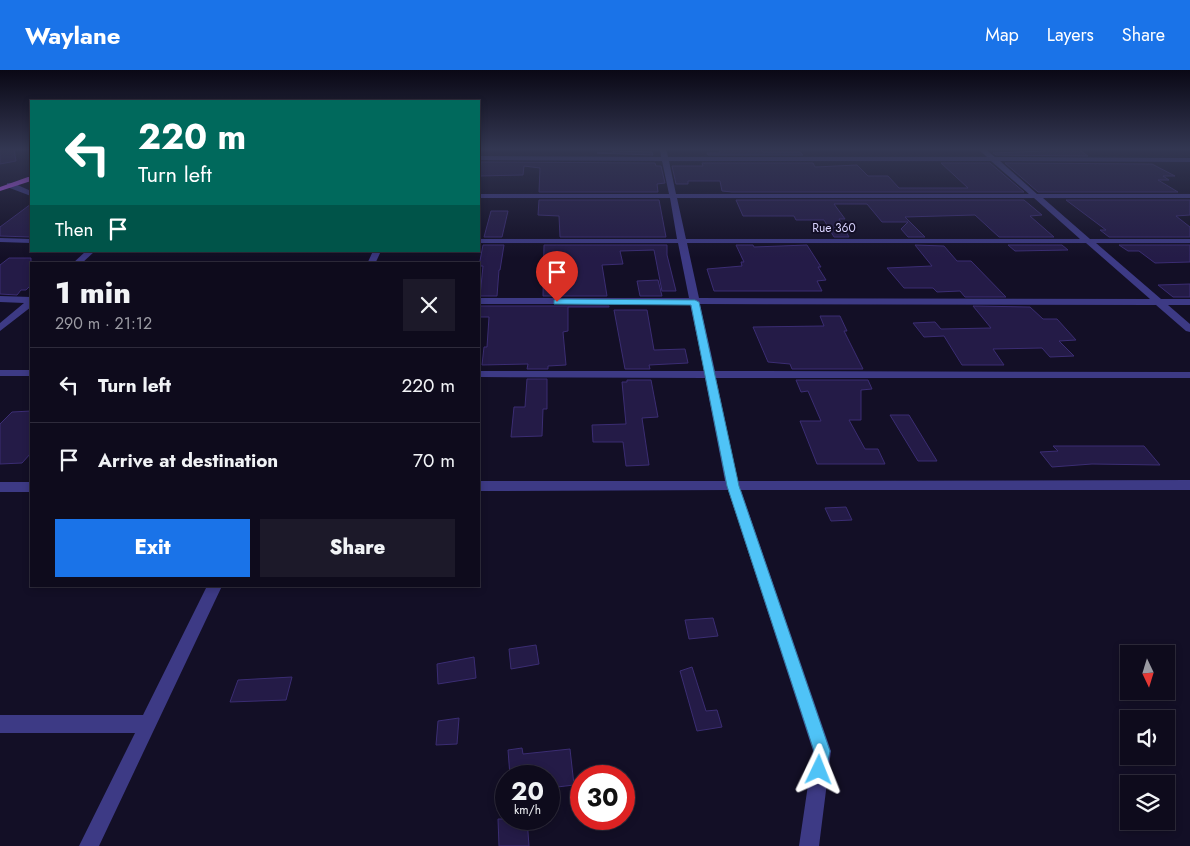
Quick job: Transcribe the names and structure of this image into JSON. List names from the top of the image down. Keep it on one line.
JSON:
{"streets":{"street":["Rue 360"]},"north":"bottom","page":{"header":"Waylane","nav":["Map","Layers","Share"],"turn":["220 m","Turn left"],"then":"Then","heading":["1 min","290 m · 21:12"],"list":[{"name":"Turn left","value":"220 m"},{"name":"Arrive at destination","value":"70 m"}],"buttons":["Exit","Share"],"speed":"20 km/h","limit":"30"}}
